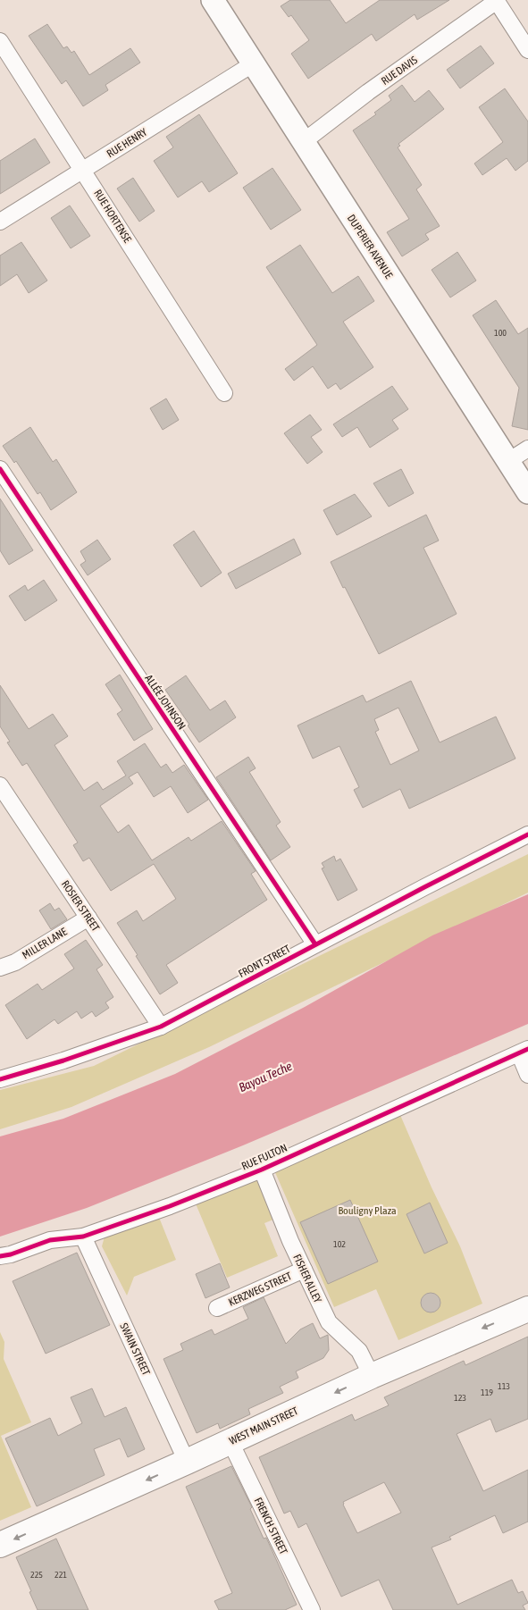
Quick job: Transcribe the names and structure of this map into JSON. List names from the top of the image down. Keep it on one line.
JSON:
{"streets":{"main road":["DUPERIER AVENUE","WEST MAIN STREET"],"street":["RUE DAVIS","RUE HENRY","RUE HORTENSE","ALLÉE JOHNSON","ROSIER STREET","MILLER LANE","FRONT STREET","RUE FULTON","FISHER ALLEY","KERZWEG STREET","SWAIN STREET","FRENCH STREET"]},"crossings":[["RUE DAVIS","DUPERIER AVENUE"],["RUE HENRY","RUE HORTENSE"],["RUE HENRY","DUPERIER AVENUE"],["ALLÉE JOHNSON","FRONT STREET"],["ROSIER STREET","MILLER LANE"],["ROSIER STREET","FRONT STREET"],["RUE FULTON","FISHER ALLEY"],["RUE FULTON","SWAIN STREET"],["FISHER ALLEY","KERZWEG STREET"],["FISHER ALLEY","WEST MAIN STREET"],["SWAIN STREET","WEST MAIN STREET"],["WEST MAIN STREET","FRENCH STREET"]],"one_way":["WEST MAIN STREET"],"water":["Bayou Teche"],"parks":["Bouligny Plaza"],"house_numbers":["100","102","113","119","123","225","221"]}
